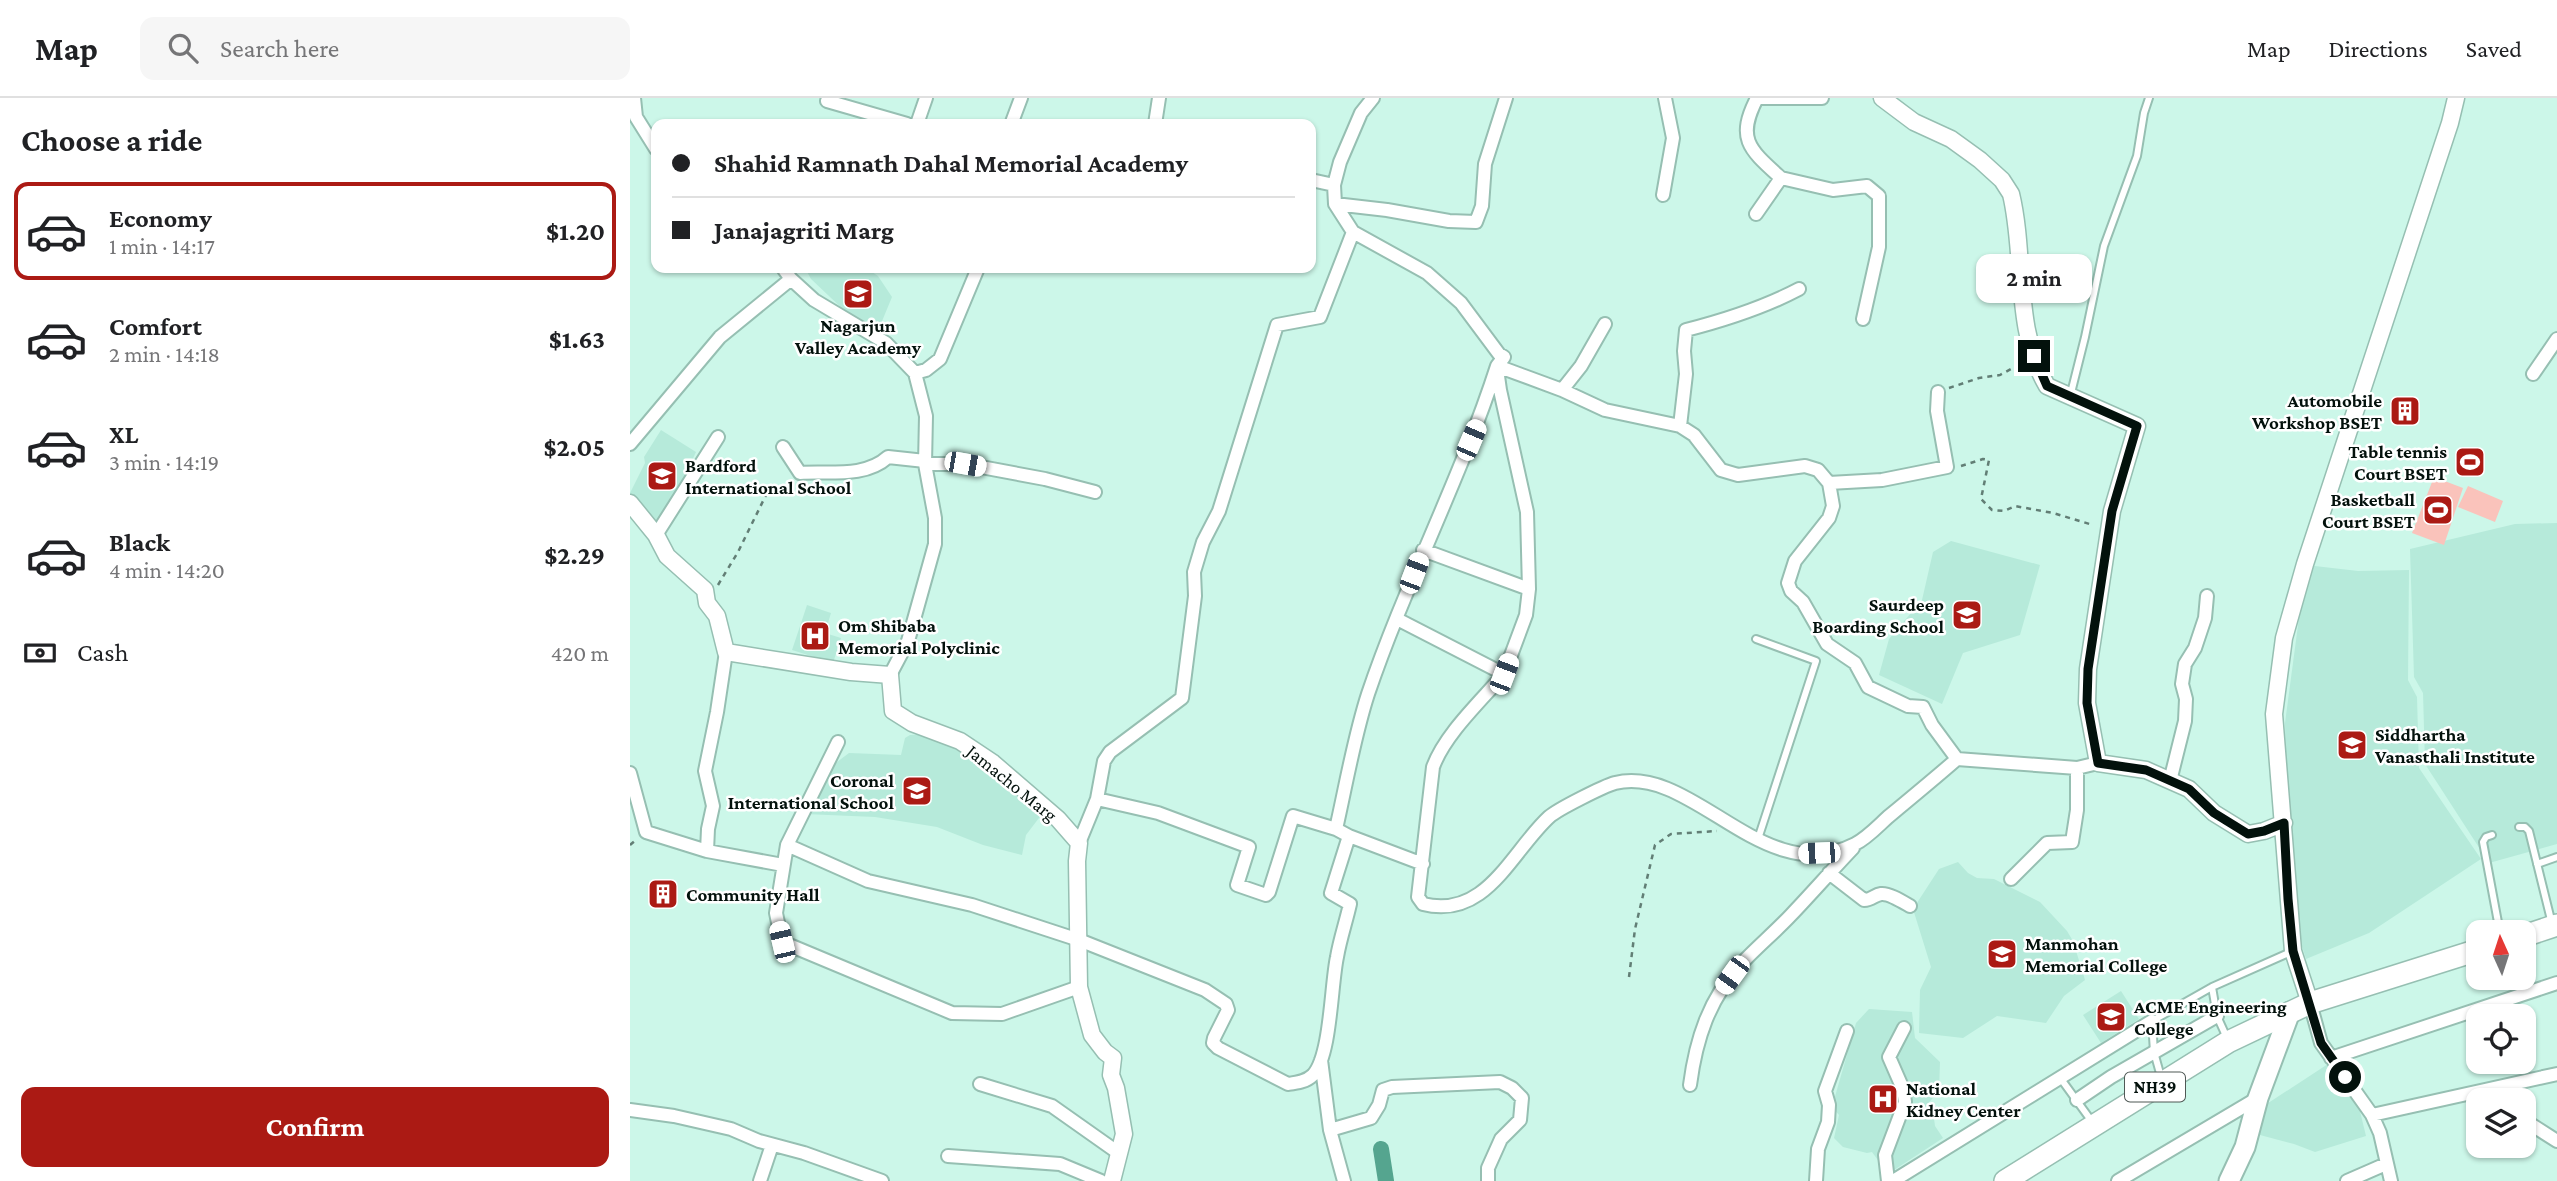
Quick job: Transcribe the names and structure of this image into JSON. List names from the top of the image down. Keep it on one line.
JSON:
{"streets":{"highway":["NH39"],"street":["Jamacho Marg"]},"places":{"school or university":["Nagarjun Valley Academy","Bardford International School","Saurdeep Boarding School","Siddhartha Vanasthali Institute","Coronal International School","Manmohan Memorial College","ACME Engineering College"],"building":["Automobile Workshop BSET","Community Hall"],"sports":["Table tennis Court BSET","Basketball Court BSET"],"hospital":["Om Shibaba Memorial Polyclinic","National Kidney Center"]},"north":"top","page":{"header":"Map","search":"Search here","nav":["Map","Directions","Saved"],"heading":"Choose a ride","banner":["Shahid Ramnath Dahal Memorial Academy","Janajagriti Marg"],"list":[{"name":"Economy","note":"1 min · 14:17","value":"$1.20"},{"name":"Comfort","note":"2 min · 14:18","value":"$1.63"},{"name":"XL","note":"3 min · 14:19","value":"$2.05"},{"name":"Black","note":"4 min · 14:20","value":"$2.29"}],"bubble":"2 min","pay":["Cash","420 m"],"buttons":"Confirm"}}
